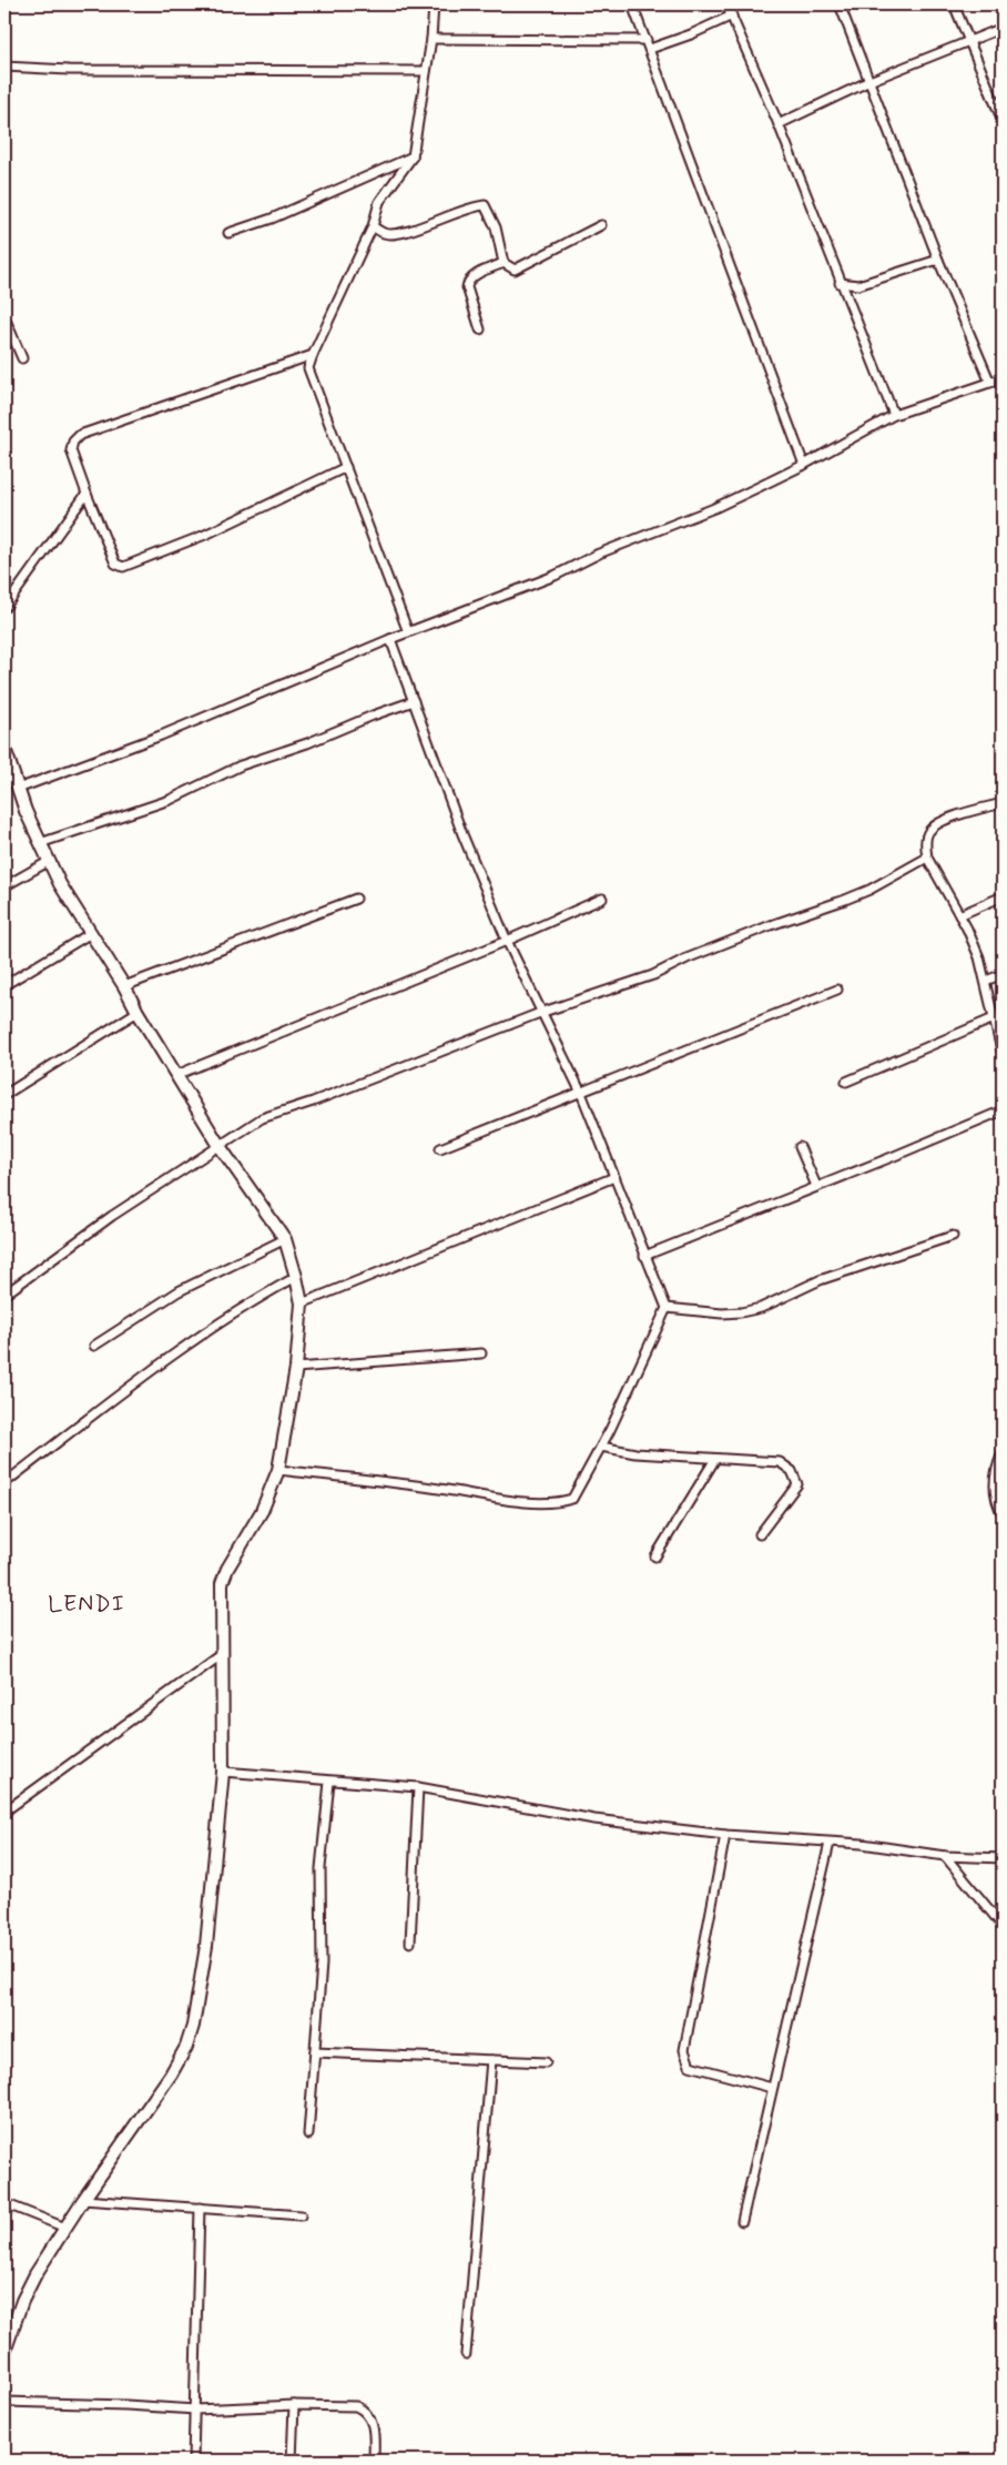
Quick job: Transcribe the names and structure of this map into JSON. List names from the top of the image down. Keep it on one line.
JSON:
{"districts":["LENDI"]}
